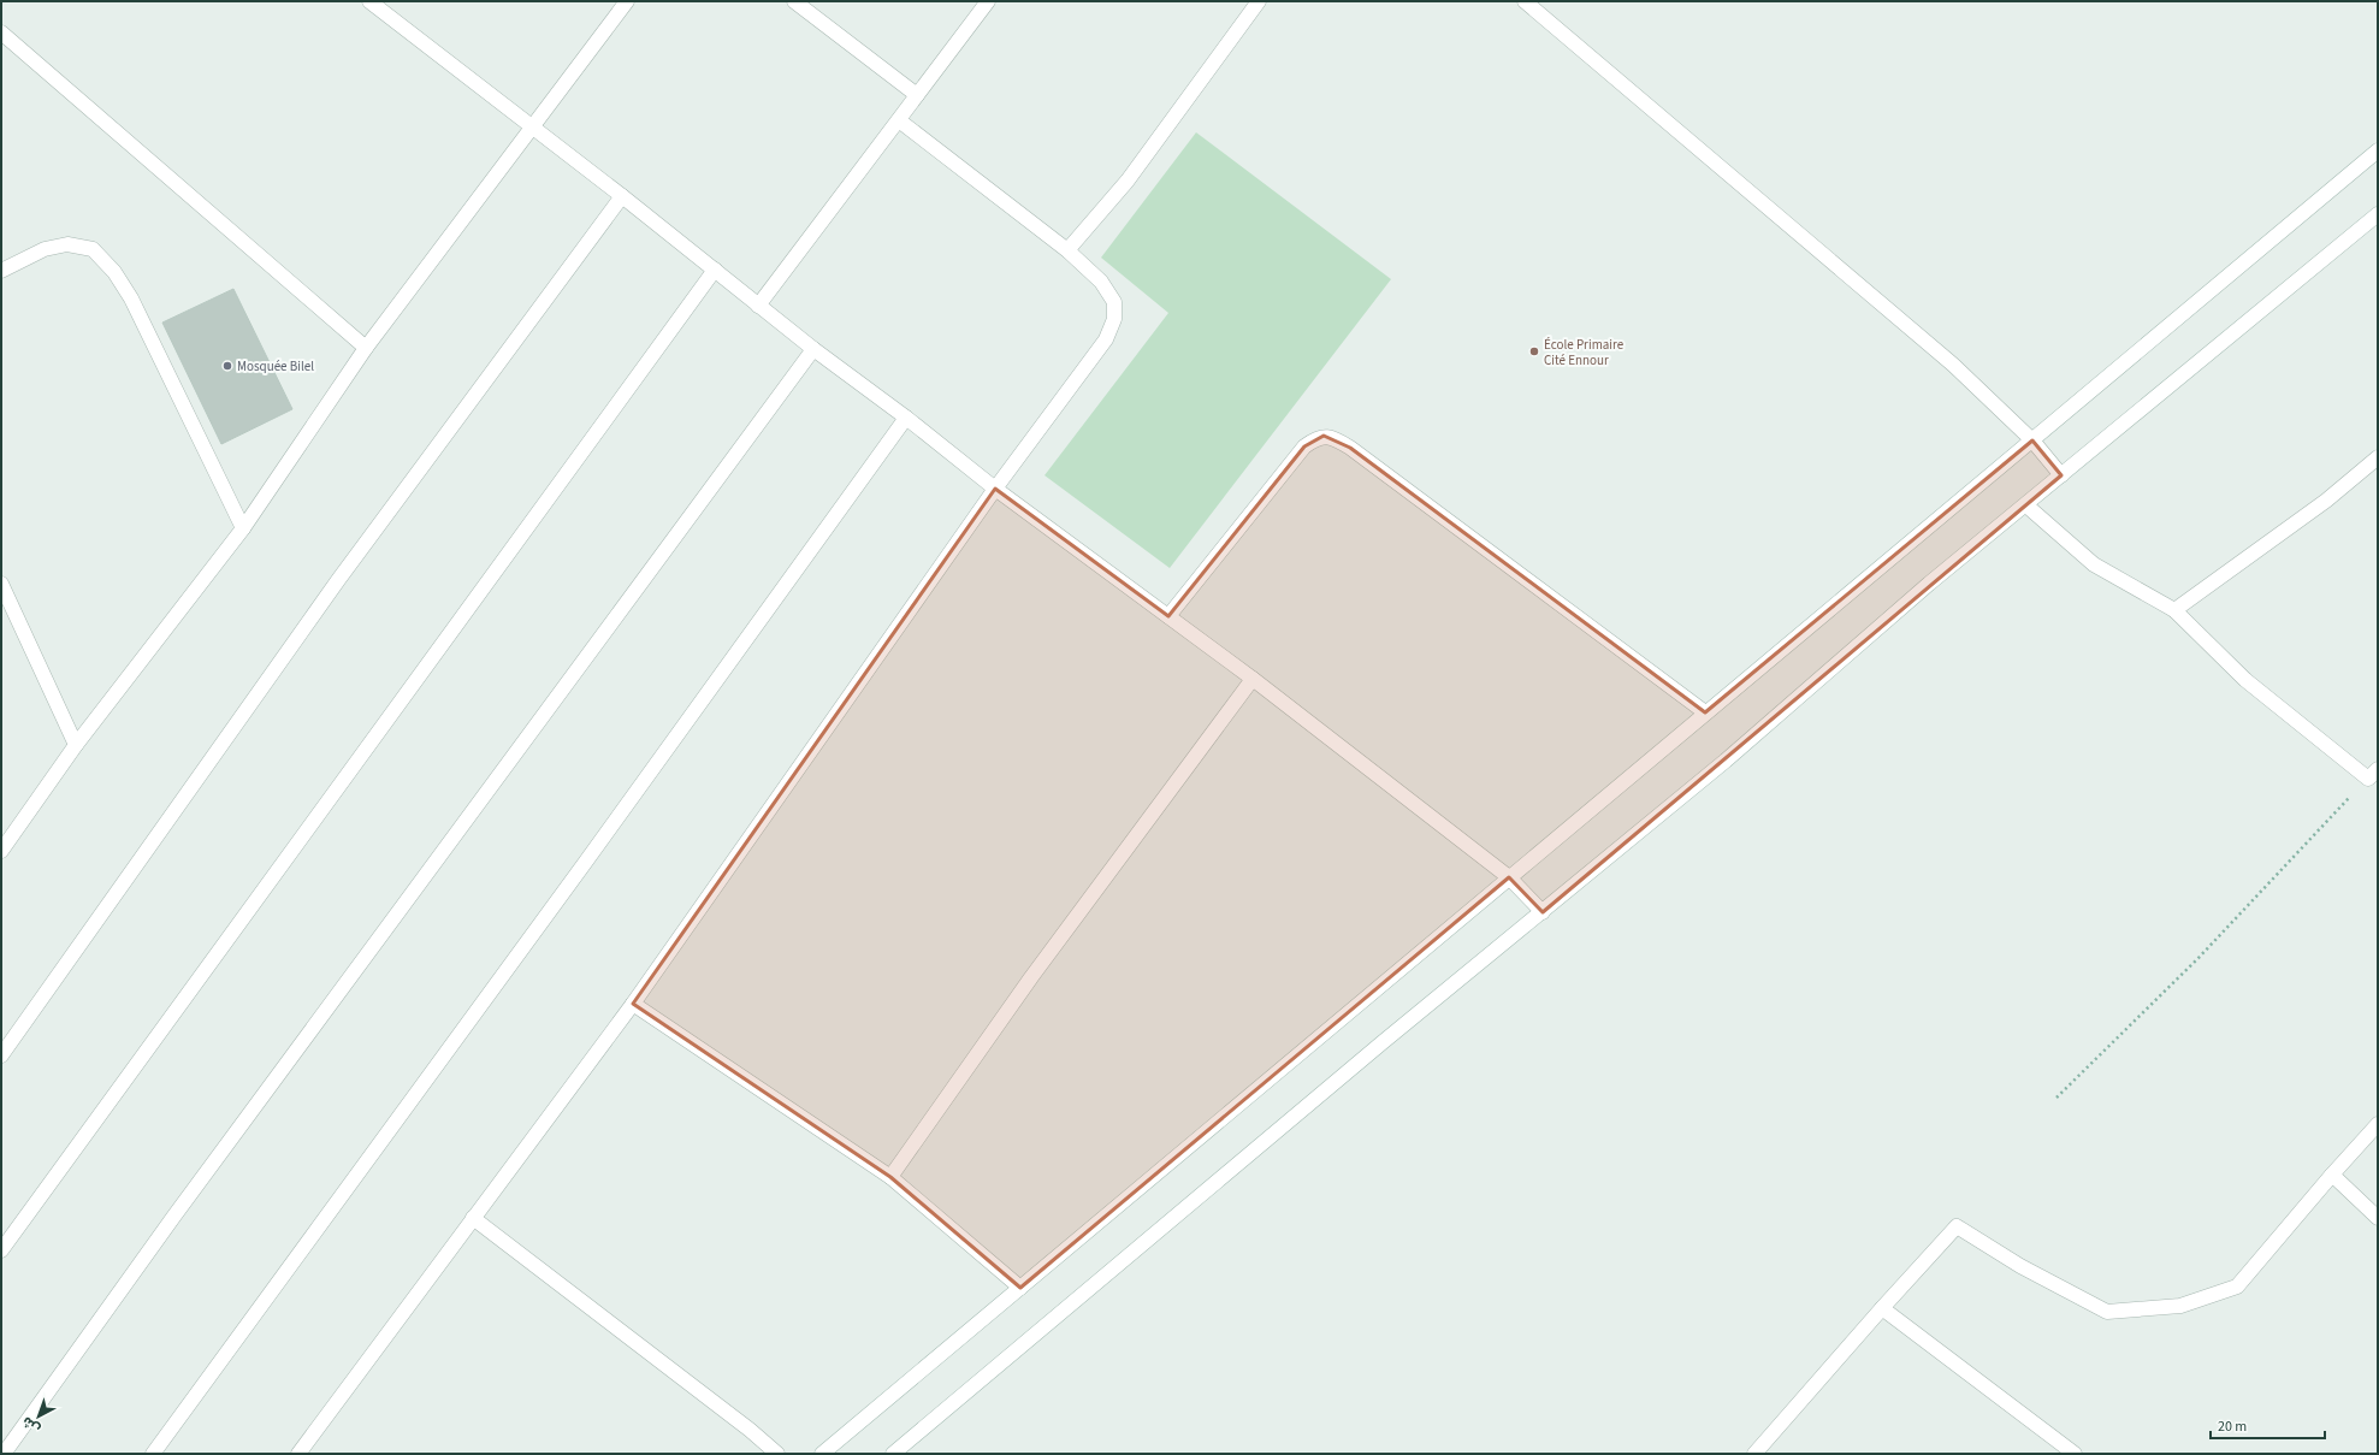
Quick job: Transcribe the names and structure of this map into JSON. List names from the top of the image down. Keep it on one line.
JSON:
{"places":["École Primaire Cité Ennour","Mosquée Bilel"],"scale_bar":"20 m","north":"bottom left"}
